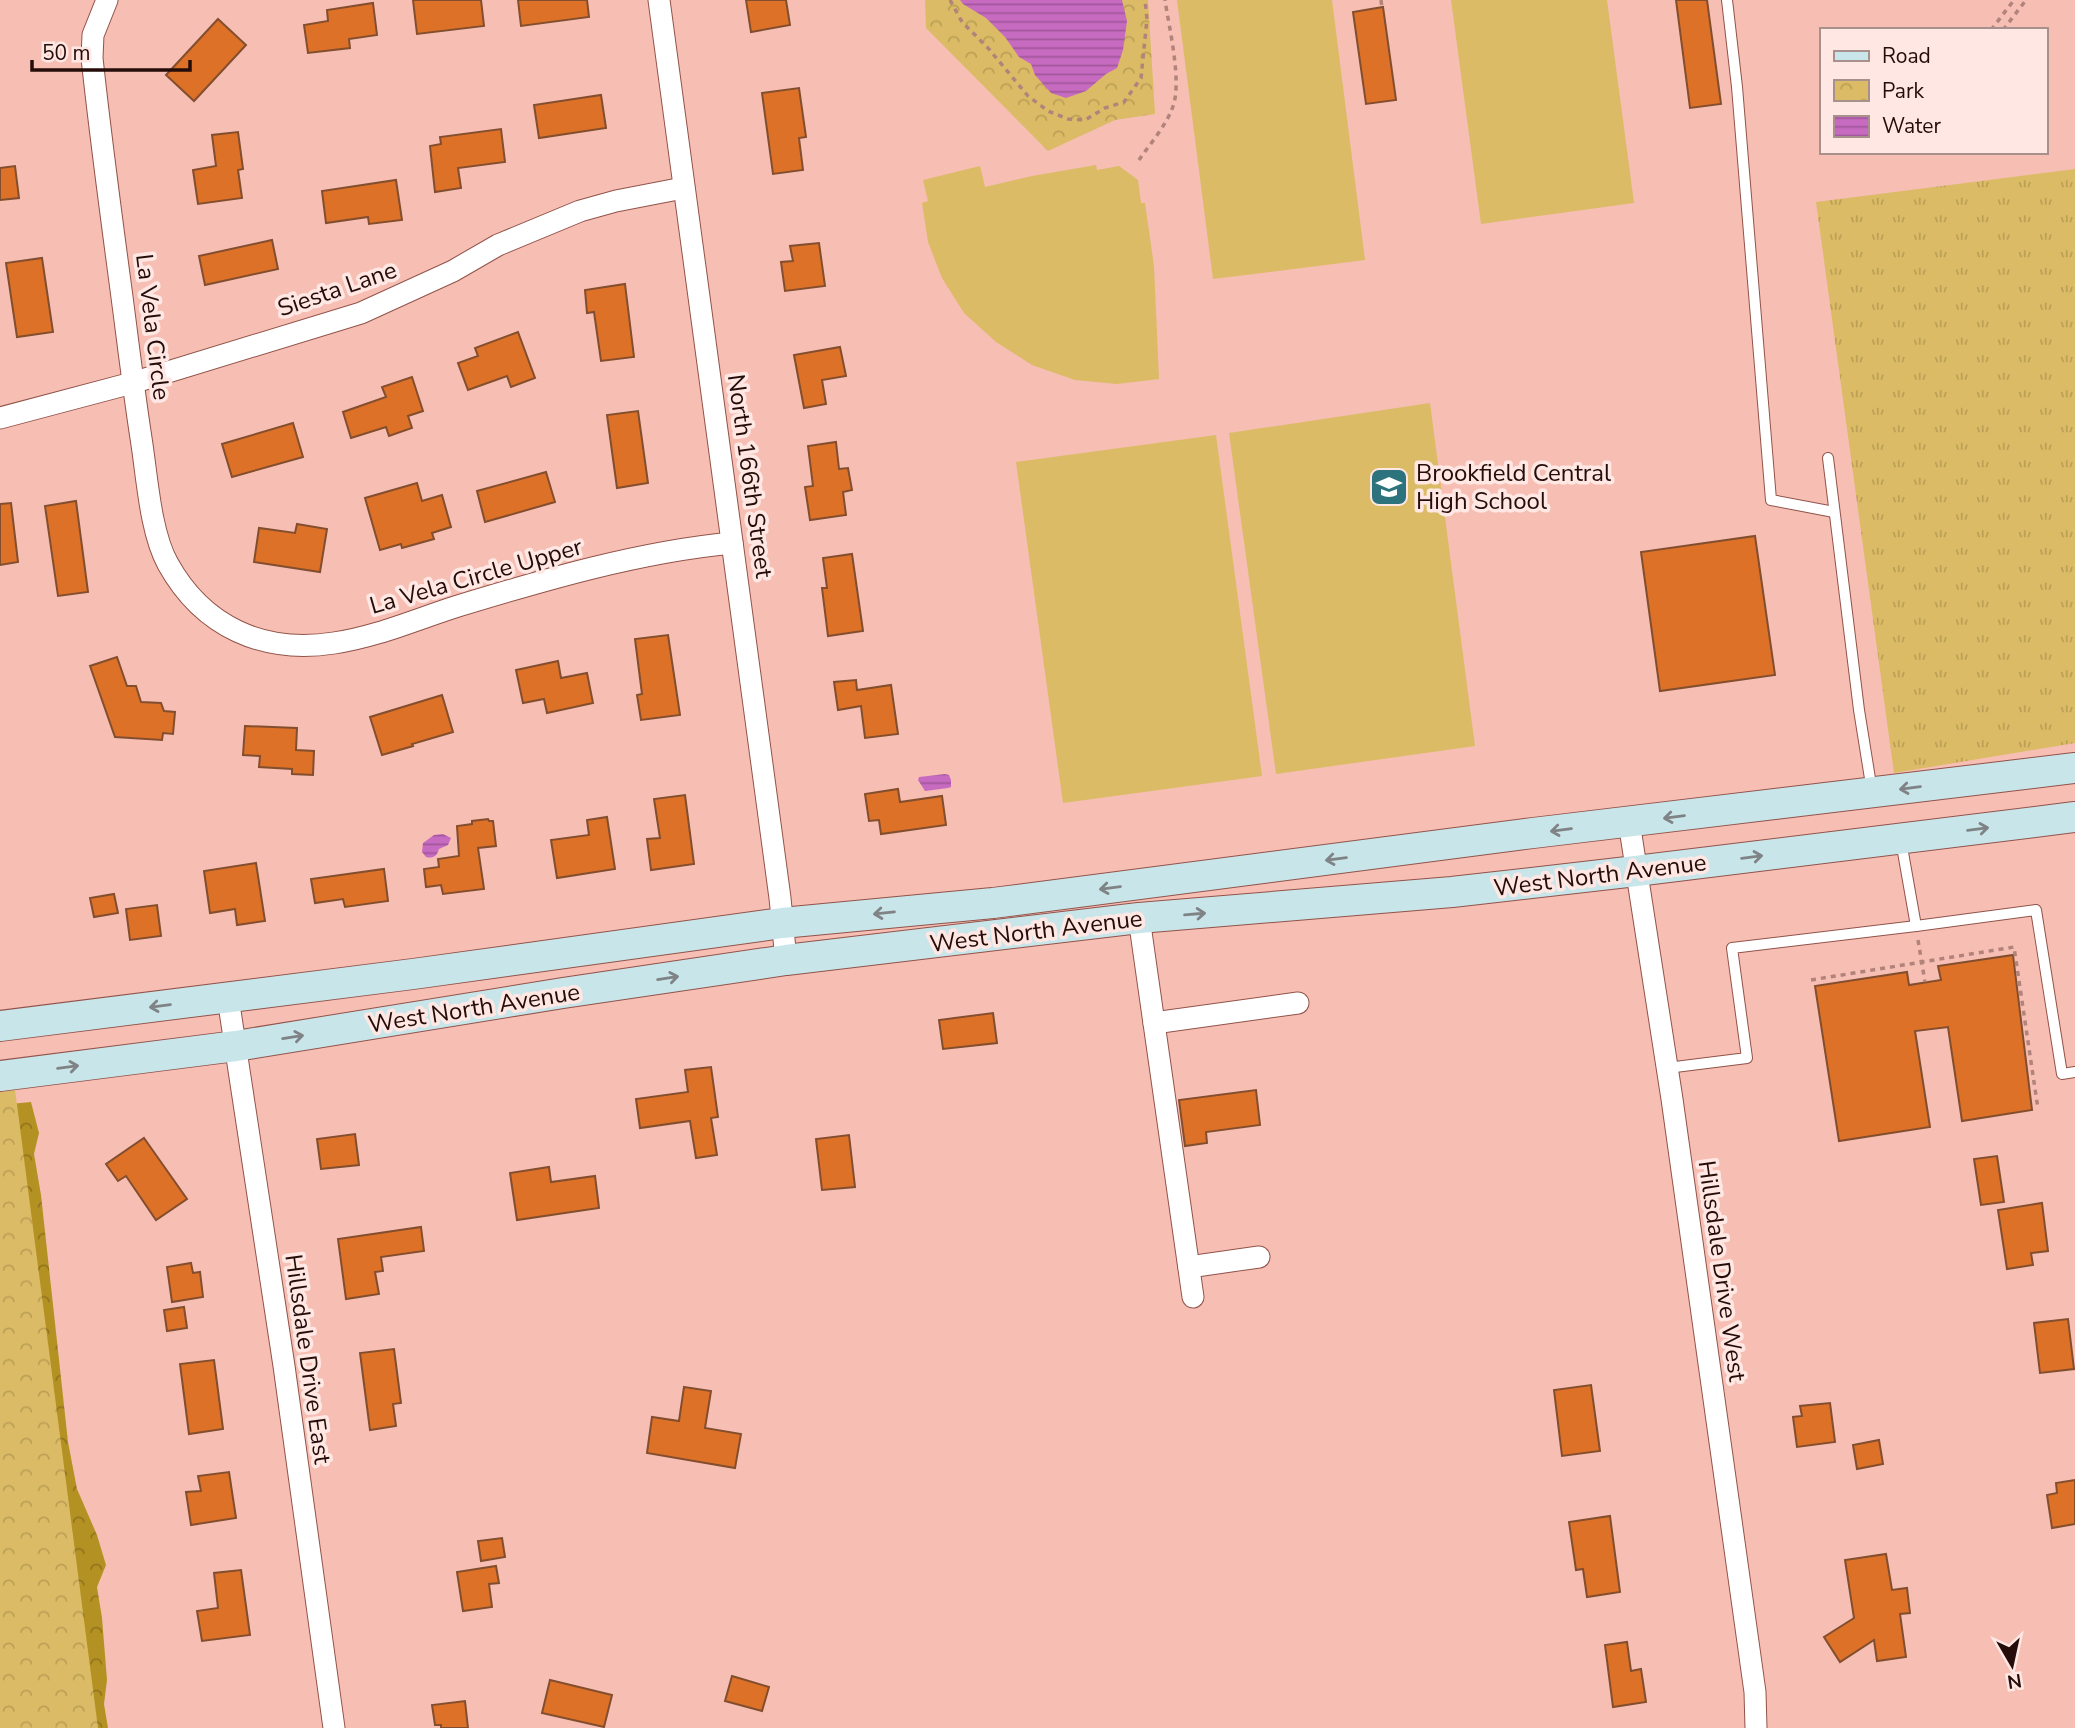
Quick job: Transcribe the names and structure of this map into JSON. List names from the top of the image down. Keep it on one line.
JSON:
{"streets":{"main road":["West North Avenue"],"street":["Siesta Lane","La Vela Circle","North 166th Street","La Vela Circle Upper","Hillsdale Drive West","Hillsdale Drive East"]},"crossings":[["Siesta Lane","La Vela Circle"],["Siesta Lane","North 166th Street"],["La Vela Circle","La Vela Circle Upper"],["North 166th Street","La Vela Circle Upper"],["North 166th Street","West North Avenue"],["West North Avenue","Hillsdale Drive West"],["West North Avenue","Hillsdale Drive East"]],"places":{"school or university":["Brookfield Central High School"]},"legend":["Road","Park","Water"],"scale_bar":"50 m","north":"bottom"}
